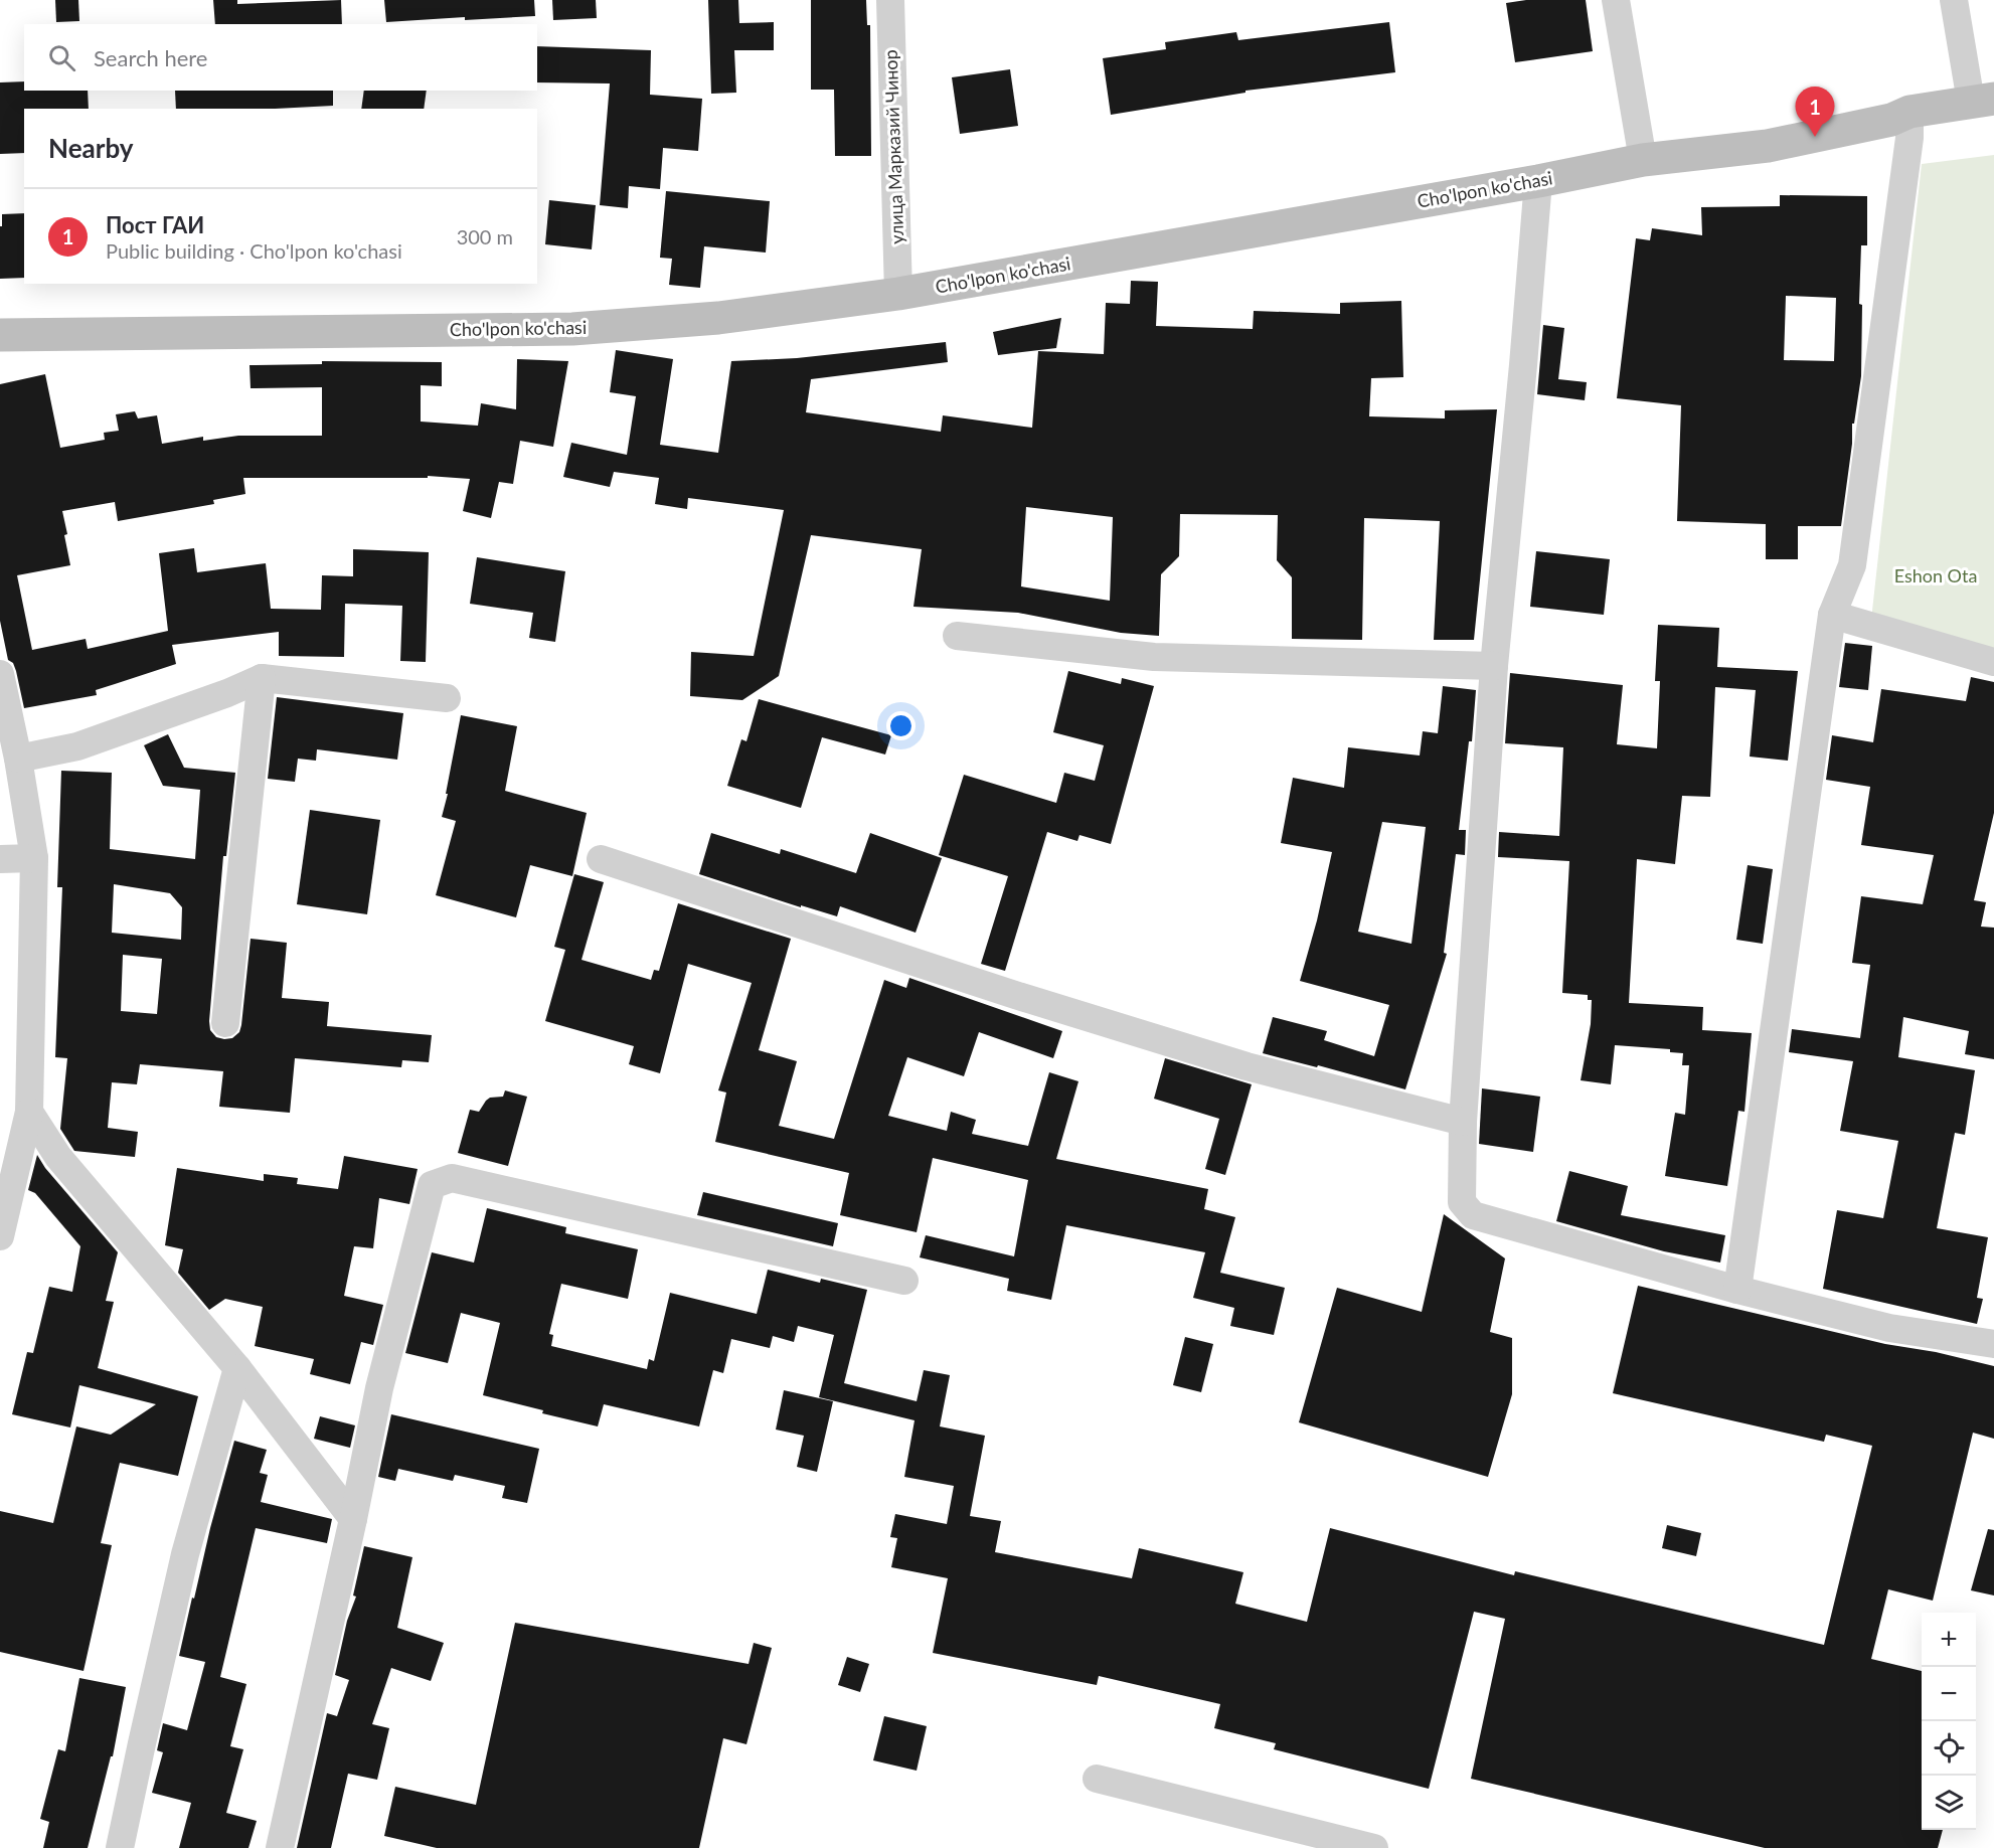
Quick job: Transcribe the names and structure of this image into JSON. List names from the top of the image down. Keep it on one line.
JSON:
{"streets":{"main road":["Cho'lpon ko'chasi"],"street":["улица Марказий Чинор"]},"crossings":[["улица Марказий Чинор","Cho'lpon ko'chasi"]],"parks":["Eshon Ota"],"page":{"search":"Search here","pins":"1","heading":"Nearby","list":[{"mark":"1","name":"Пост ГАИ","note":"Public building · Cho'lpon ko'chasi","value":"300 m"}],"map_buttons":["+","−"]}}
